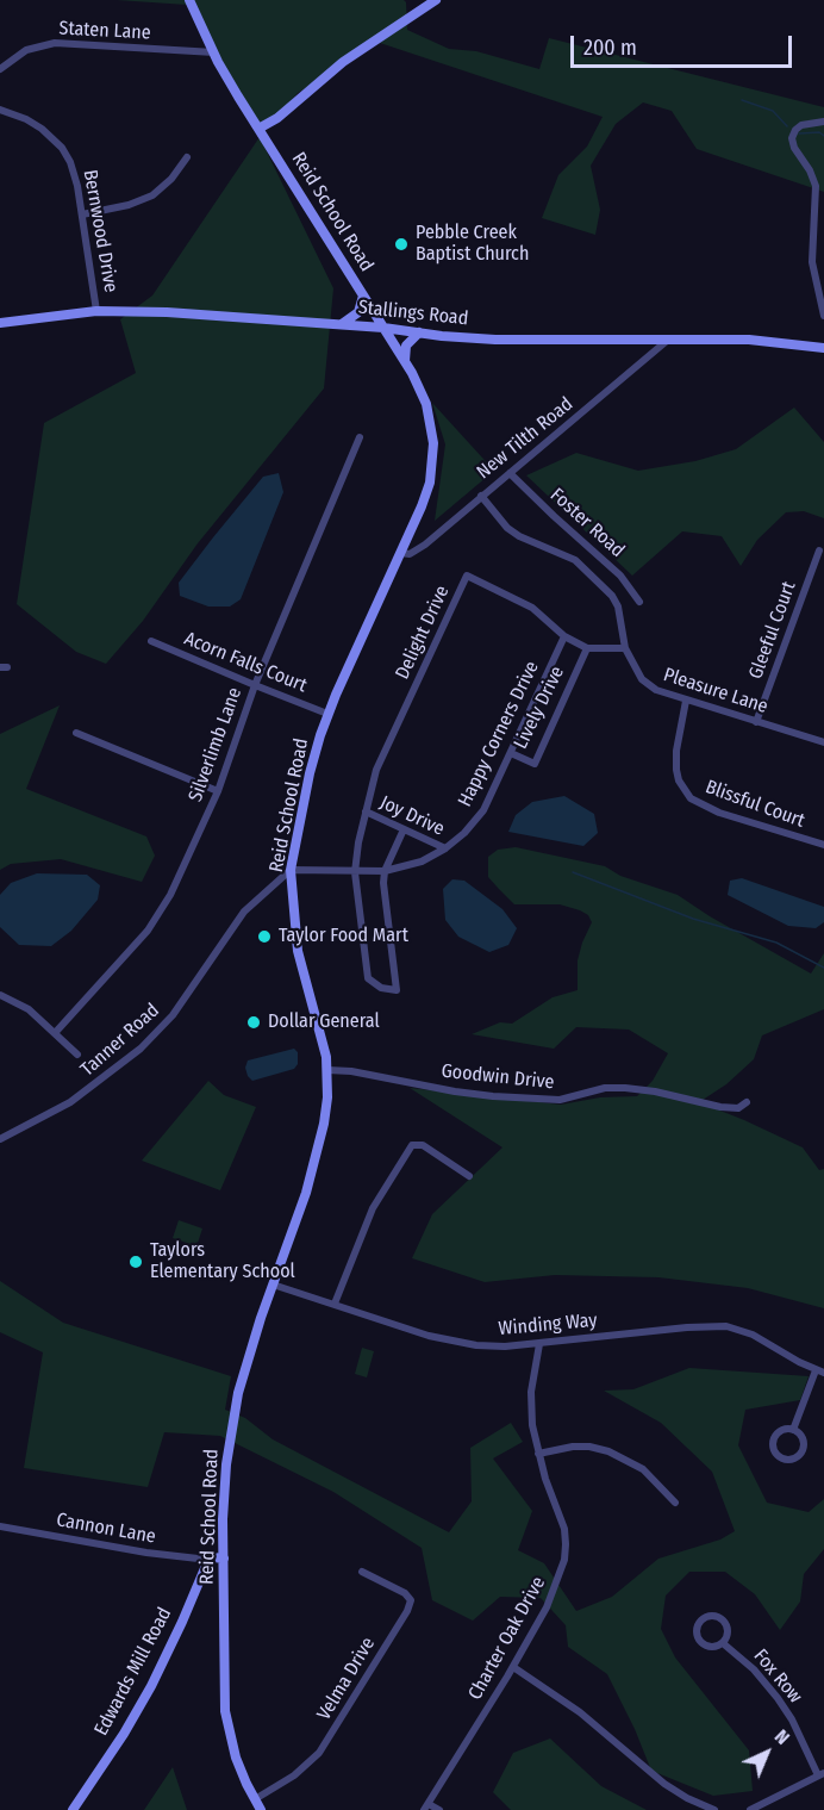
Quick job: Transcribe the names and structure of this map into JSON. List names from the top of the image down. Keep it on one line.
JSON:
{"streets":{"street":["Staten Lane","Reid School Road","Bernwood Drive","Stallings Road","New Tilth Road","Foster Road","Gleeful Court","Delight Drive","Acorn Falls Court","Pleasure Lane","Lively Drive","Happy Corners Drive","Silverlimb Lane","Blissful Court","Joy Drive","Tanner Road","Goodwin Drive","Winding Way","Cannon Lane","Charter Oak Drive","Edwards Mill Road","Fox Row","Velma Drive"]},"crossings":[["Staten Lane","Reid School Road"],["Reid School Road","Stallings Road"],["Reid School Road","New Tilth Road"],["Reid School Road","Acorn Falls Court"],["Reid School Road","Happy Corners Drive"],["Reid School Road","Tanner Road"],["Reid School Road","Goodwin Drive"],["Reid School Road","Winding Way"],["Reid School Road","Velma Drive"],["Bernwood Drive","Stallings Road"],["Stallings Road","New Tilth Road"],["New Tilth Road","Foster Road"],["New Tilth Road","Pleasure Lane"],["Gleeful Court","Pleasure Lane"],["Delight Drive","Pleasure Lane"],["Delight Drive","Lively Drive"],["Delight Drive","Happy Corners Drive"],["Delight Drive","Joy Drive"],["Acorn Falls Court","Silverlimb Lane"],["Pleasure Lane","Blissful Court"],["Lively Drive","Happy Corners Drive"],["Happy Corners Drive","Joy Drive"],["Happy Corners Drive","Tanner Road"],["Winding Way","Charter Oak Drive"],["Cannon Lane","Edwards Mill Road"]],"places":["Pebble Creek Baptist Church","Taylor Food Mart","Dollar General","Taylors Elementary School"],"scale_bar":"200 m","north":"top right"}
